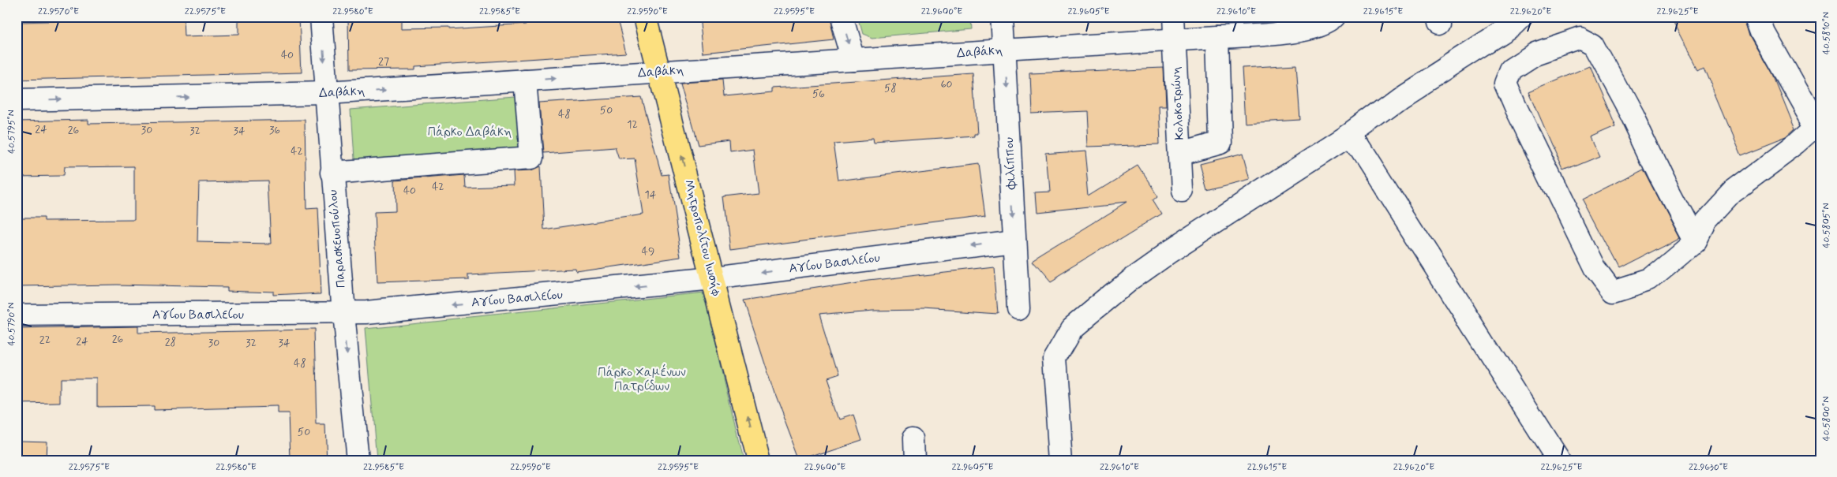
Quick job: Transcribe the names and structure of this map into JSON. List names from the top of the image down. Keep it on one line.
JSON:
{"streets":{"main road":["Μητροπολίτου Ιωσήφ"],"street":["Δαβάκη","Κολοκοτρώνη","Φιλίππου","Παρασκευοπούλου","Αγίου Βασιλείου"]},"crossings":[["Δαβάκη","Κολοκοτρώνη"],["Δαβάκη","Φιλίππου"],["Δαβάκη","Μητροπολίτου Ιωσήφ"],["Δαβάκη","Παρασκευοπούλου"],["Φιλίππου","Αγίου Βασιλείου"],["Μητροπολίτου Ιωσήφ","Αγίου Βασιλείου"],["Παρασκευοπούλου","Αγίου Βασιλείου"]],"one_way":["Δαβάκη","Φιλίππου","Μητροπολίτου Ιωσήφ","Παρασκευοπούλου","Αγίου Βασιλείου"],"parks":["Πάρκο Δαβάκη","Πάρκο Χαμένων Πατρίδων"],"house_numbers":["40","27","60","58","56","50","48","12","24","26","30","36","32","34","42","42","40","14","49","26","22","24","28","30","32","34","48","50"],"coordinates":["22.9570°E","22.9575°E","22.9580°E","22.9585°E","22.9590°E","22.9595°E","22.9600°E","22.9605°E","22.9610°E","22.9615°E","22.9620°E","22.9625°E","40.5810°N","40.5795°N","40.5805°N","40.5790°N","40.5800°N","22.9630°E"]}
